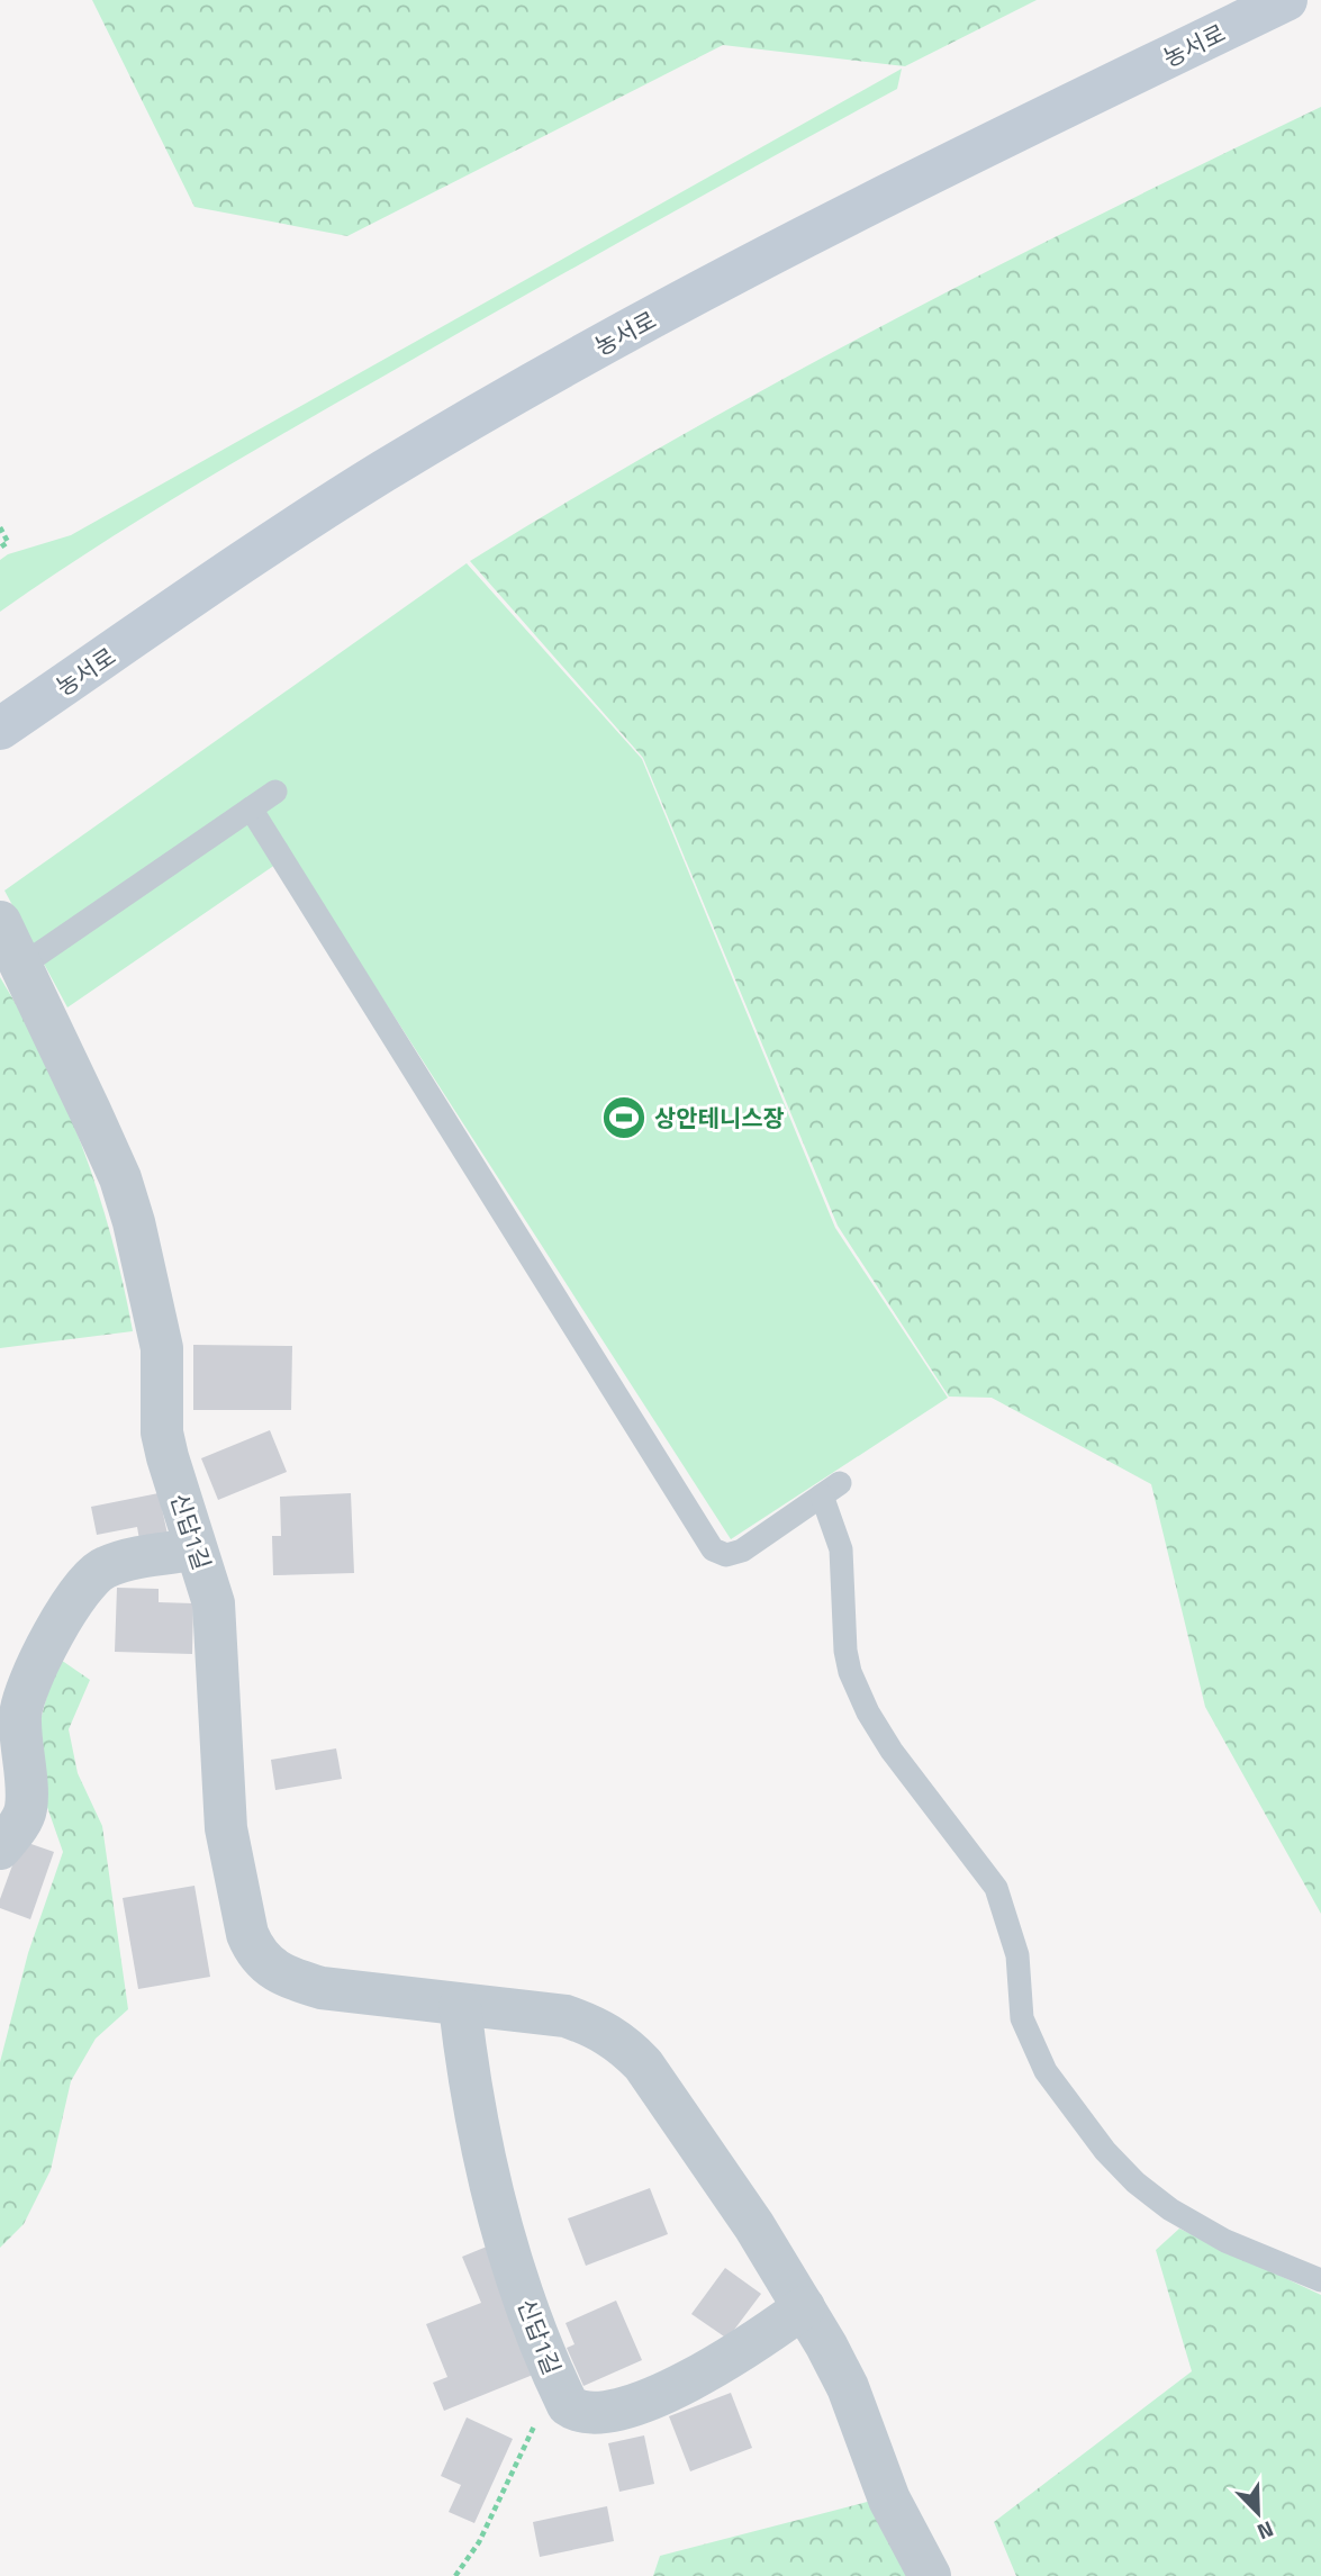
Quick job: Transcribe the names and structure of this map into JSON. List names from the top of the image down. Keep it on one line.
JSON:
{"streets":{"street":["농서로","신답1길"]},"places":{"sports":["상안테니스장"]},"north":"bottom right"}
